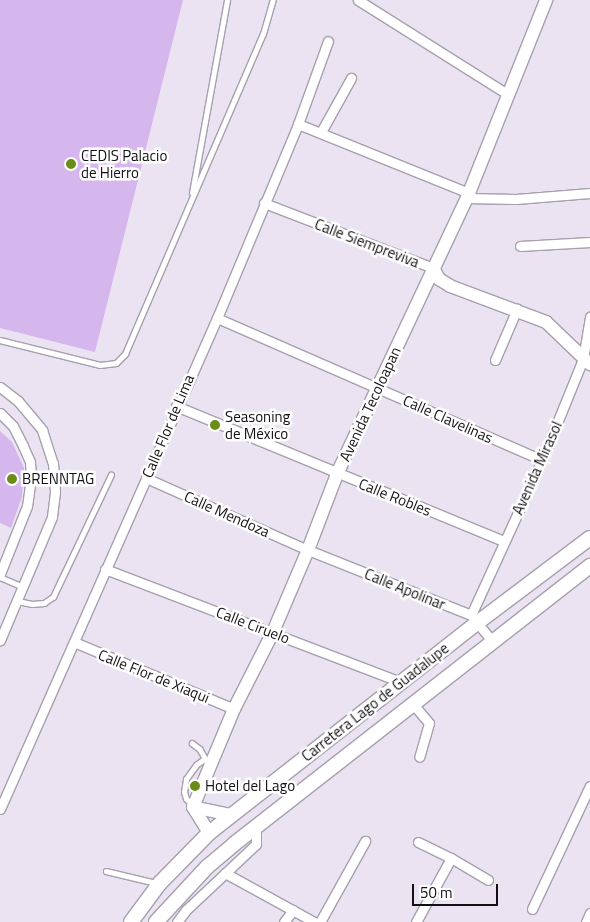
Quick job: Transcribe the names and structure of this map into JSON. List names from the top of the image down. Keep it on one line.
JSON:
{"streets":{"main road":["Carretera Lago de Guadalupe"],"street":["Calle Siempreviva","Avenida Tecoloapan","Calle Clavelinas","Calle Flor de Lima","Avenida Mirasol","Calle Robles","Calle Mendoza","Calle Apolinar","Calle Ciruelo","Calle Flor de Xiaqui"]},"crossings":[["Calle Siempreviva","Avenida Tecoloapan"],["Calle Siempreviva","Calle Flor de Lima"],["Calle Siempreviva","Avenida Mirasol"],["Avenida Tecoloapan","Calle Clavelinas"],["Avenida Tecoloapan","Calle Robles"],["Avenida Tecoloapan","Calle Mendoza"],["Avenida Tecoloapan","Calle Apolinar"],["Avenida Tecoloapan","Calle Ciruelo"],["Avenida Tecoloapan","Calle Flor de Xiaqui"],["Calle Clavelinas","Calle Flor de Lima"],["Calle Clavelinas","Avenida Mirasol"],["Calle Flor de Lima","Calle Robles"],["Calle Flor de Lima","Calle Mendoza"],["Calle Flor de Lima","Calle Ciruelo"],["Calle Flor de Lima","Calle Flor de Xiaqui"],["Avenida Mirasol","Calle Robles"],["Avenida Mirasol","Calle Apolinar"],["Avenida Mirasol","Carretera Lago de Guadalupe"],["Calle Mendoza","Calle Apolinar"],["Calle Apolinar","Carretera Lago de Guadalupe"],["Calle Ciruelo","Carretera Lago de Guadalupe"]],"places":["CEDIS Palacio de Hierro","Seasoning de México","BRENNTAG","Hotel del Lago"],"scale_bar":"50 m"}
